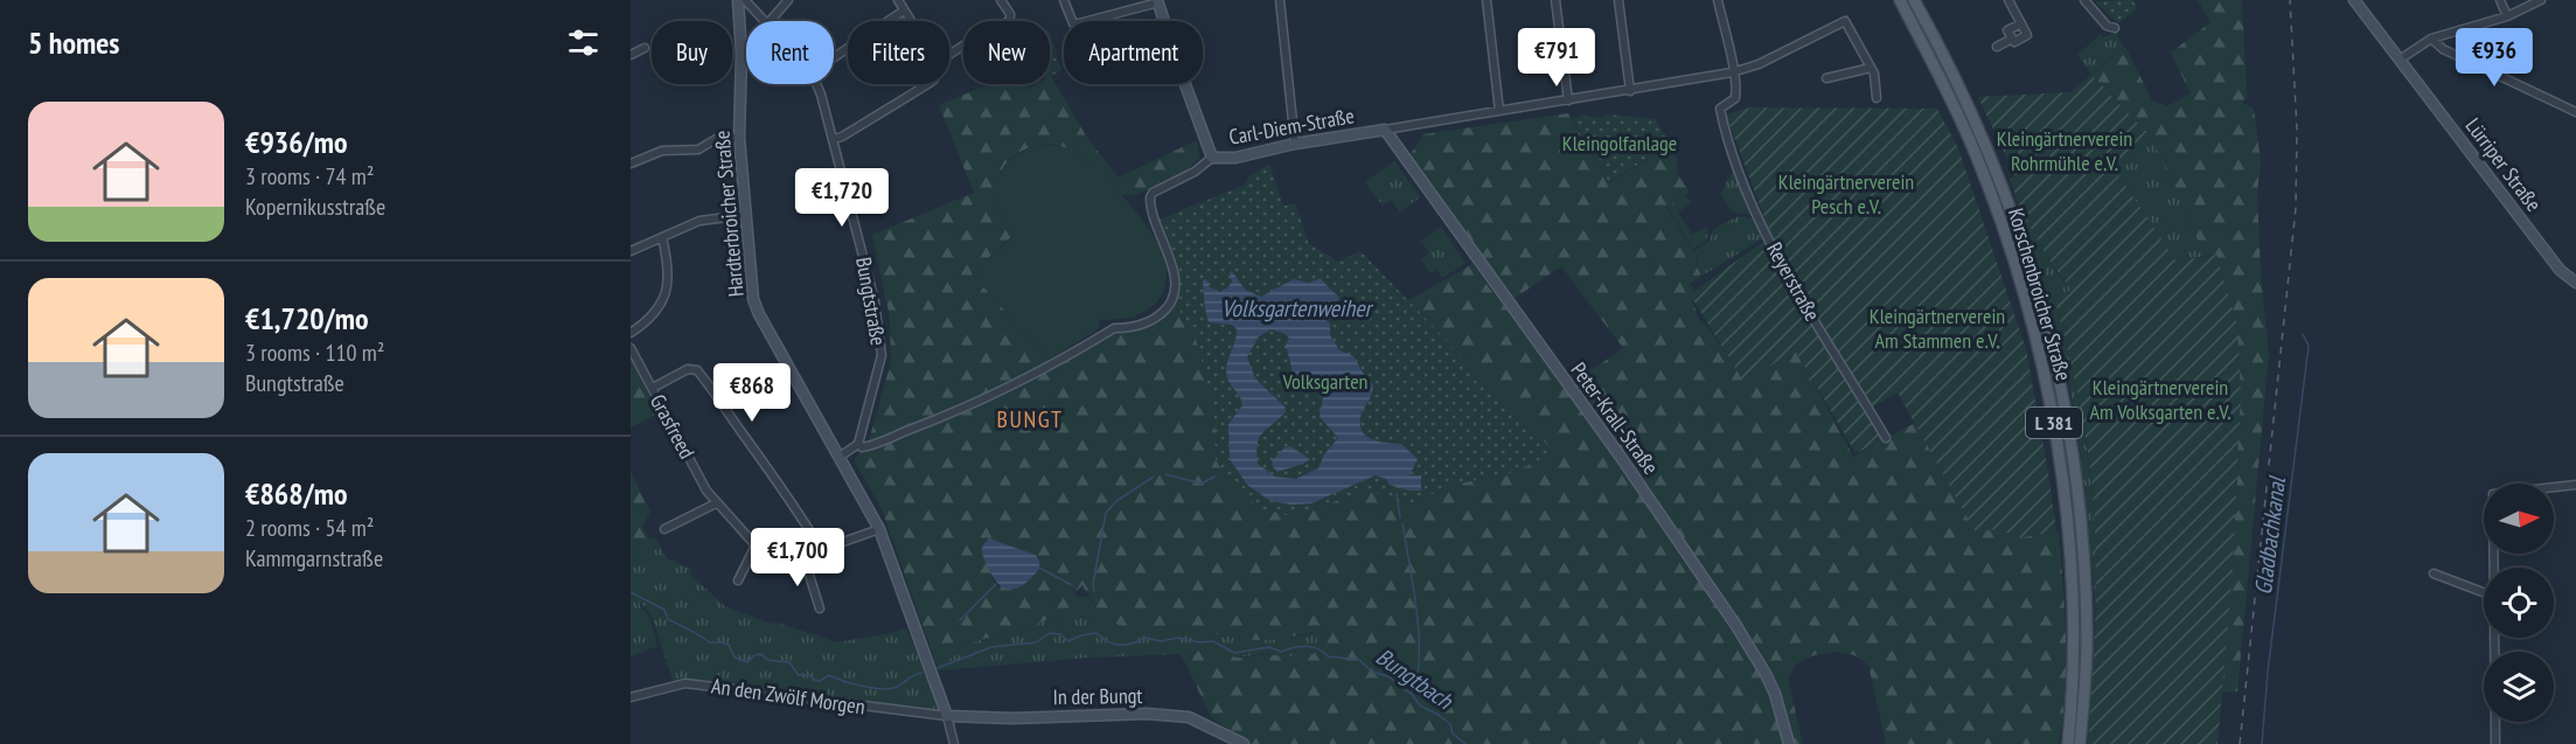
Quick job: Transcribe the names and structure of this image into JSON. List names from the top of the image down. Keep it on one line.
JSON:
{"streets":{"main road":["Korschenbroicher Straße","L 381"],"street":["Carl-Diem-Straße","Lürriper Straße","Hardterbroicher Straße","Reyerstraße","Bungtstraße","Peter-Krall-Straße","Grasfreed","An den Zwölf Morgen","In der Bungt"]},"crossings":[["Carl-Diem-Straße","Reyerstraße"],["Carl-Diem-Straße","Bungtstraße"],["Carl-Diem-Straße","Peter-Krall-Straße"],["Hardterbroicher Straße","An den Zwölf Morgen"],["Hardterbroicher Straße","In der Bungt"],["An den Zwölf Morgen","In der Bungt"]],"districts":["BUNGT"],"water":["Volksgartenweiher","Gladbachkanal","Bungtbach"],"parks":["Kleingärtnerverein Rohrmühle e.V.","Kleingolfanlage","Kleingärtnerverein Pesch e.V.","Kleingärtnerverein Am Stammen e.V.","Volksgarten","Kleingärtnerverein Am Volksgarten e.V."],"north":"right","page":{"heading":"5 homes","chip":["Buy","Rent","Filters","New","Apartment"],"price":["€791","€936","€1,720","€868","€1,700"],"list":[{"name":"€936/mo","note":"3 rooms · 74 m² · Kopernikusstraße"},{"name":"€1,720/mo","note":"3 rooms · 110 m² · Bungtstraße"},{"name":"€868/mo","note":"2 rooms · 54 m² · Kammgarnstraße"}]}}
